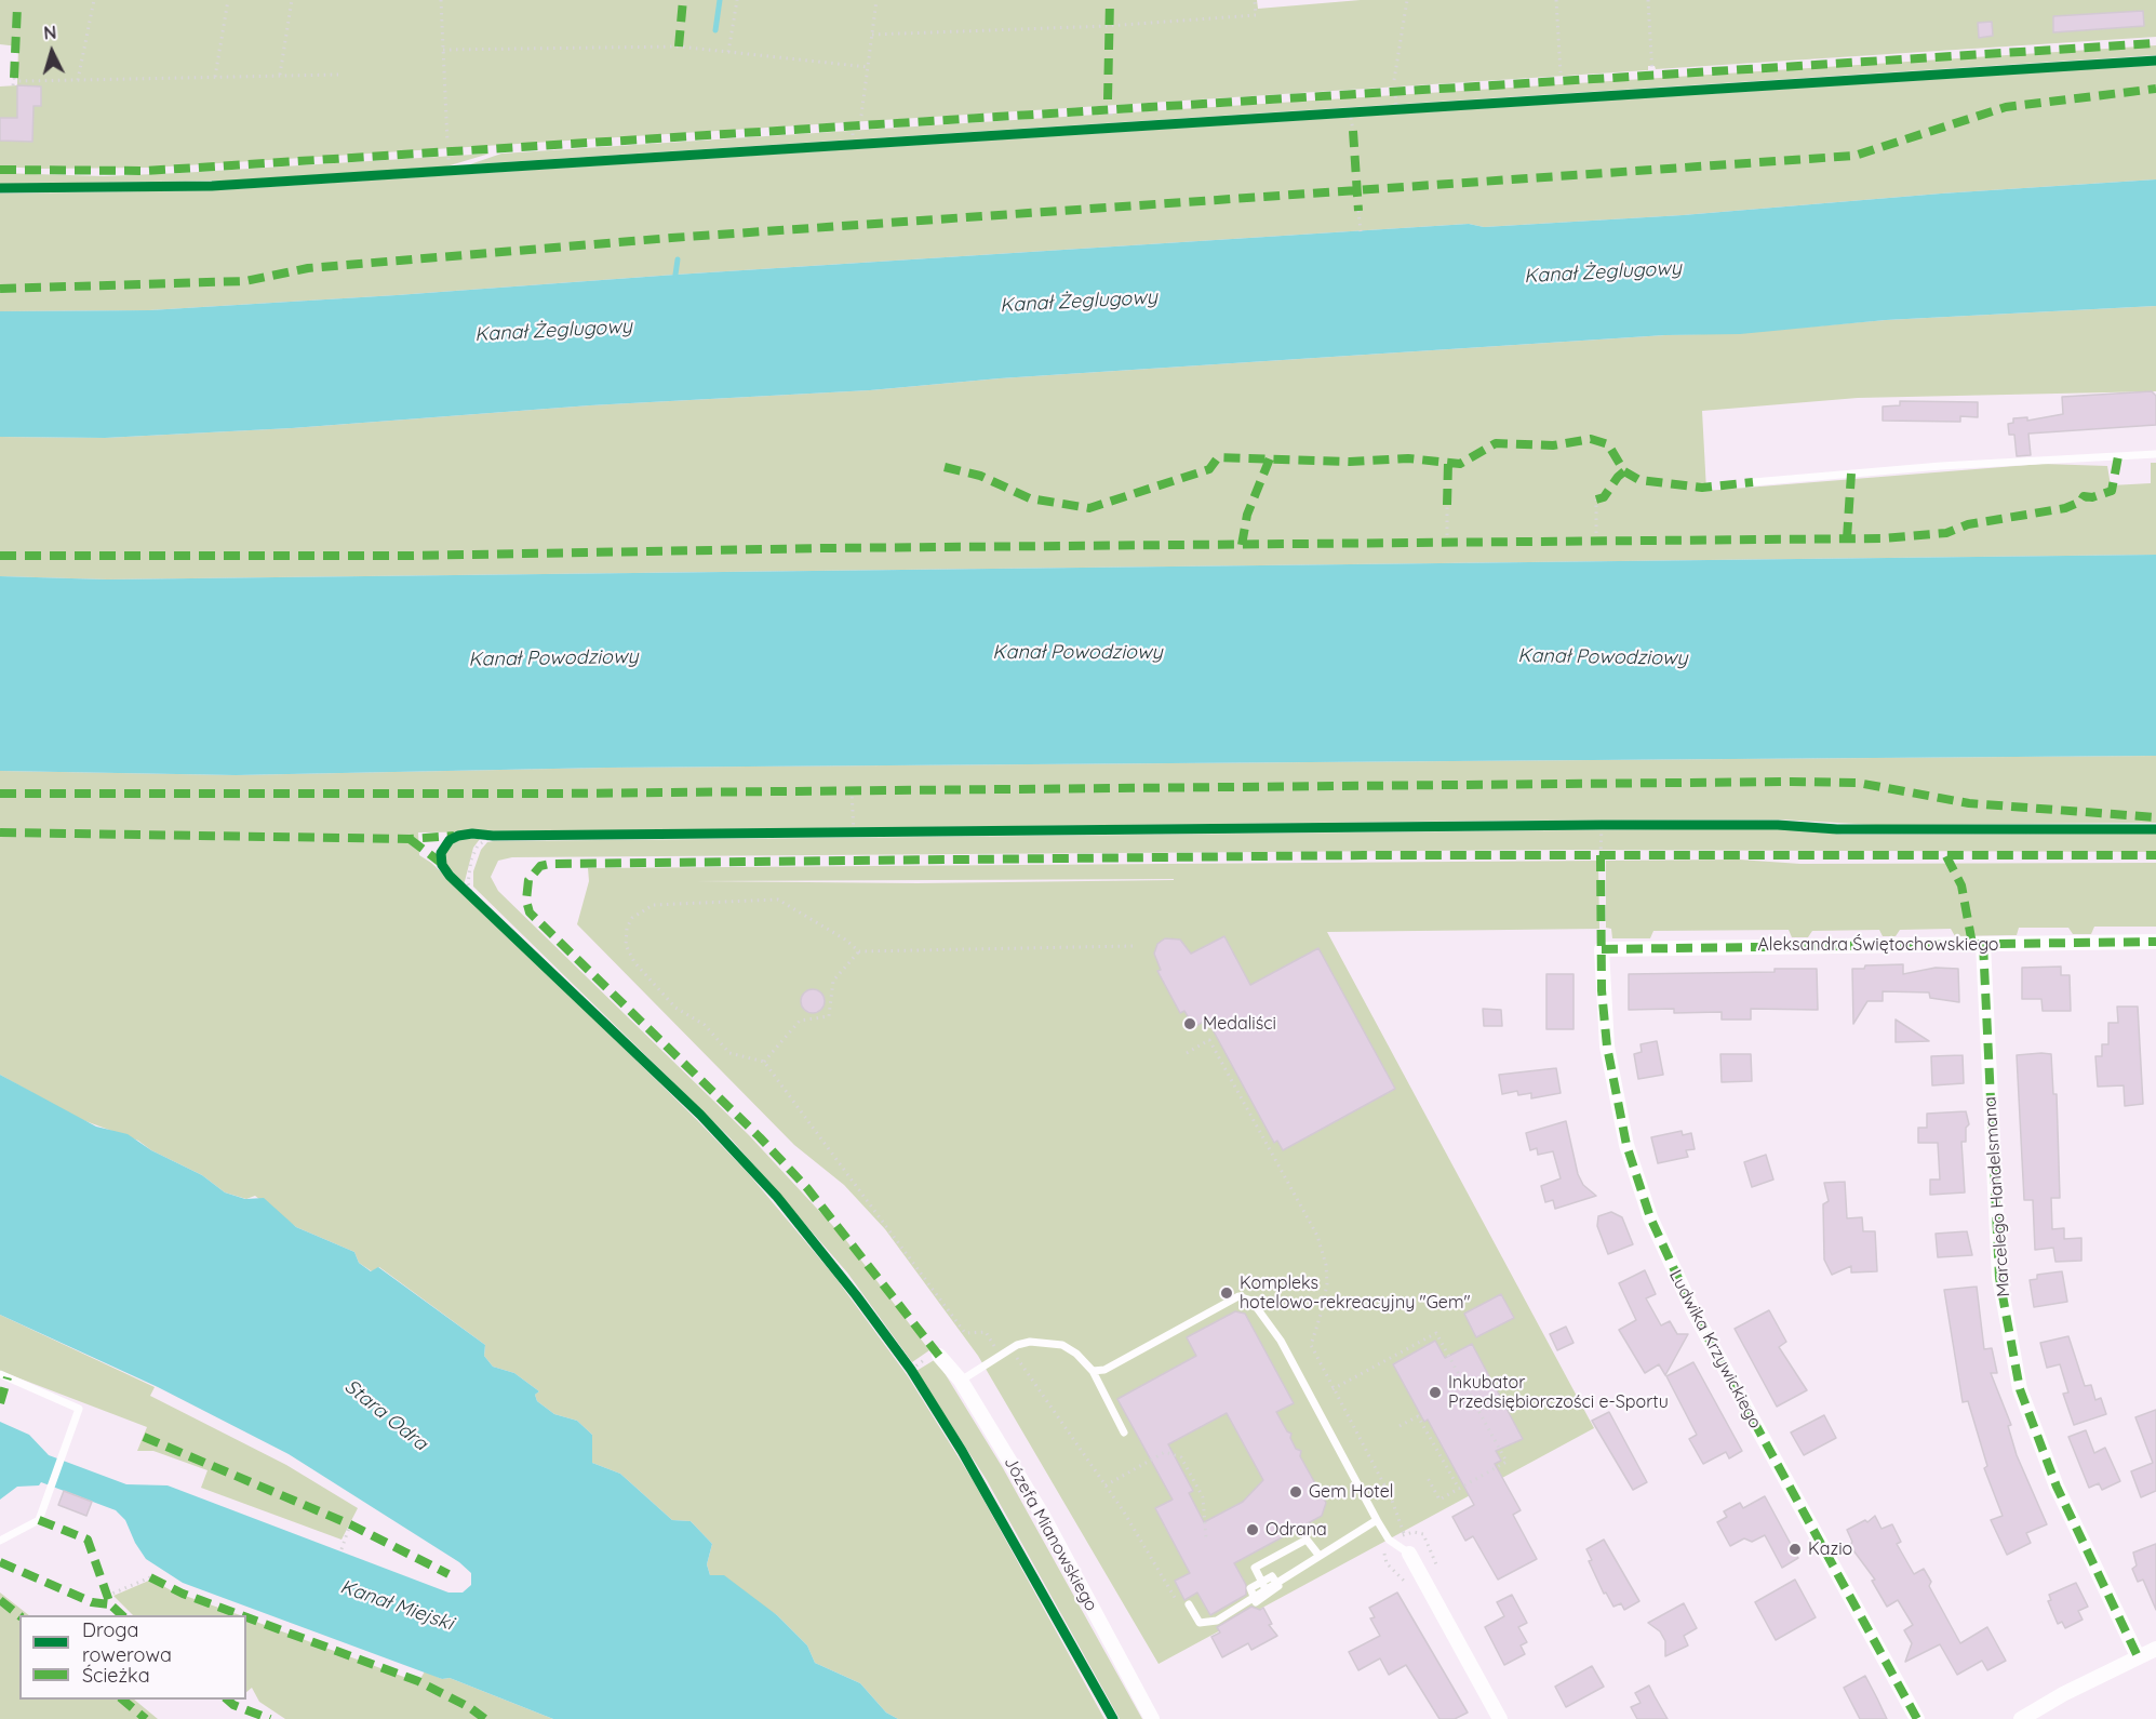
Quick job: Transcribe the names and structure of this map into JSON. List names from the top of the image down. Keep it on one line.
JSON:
{"streets":{"street":["Aleksandra Świętochowskiego","Marcelego Handelsmana","Ludwika Krzywickiego","Józefa Mianowskiego"]},"crossings":[["Aleksandra Świętochowskiego","Marcelego Handelsmana"],["Aleksandra Świętochowskiego","Ludwika Krzywickiego"]],"water":["Kanał Żeglugowy","Kanał Powodziowy","Stara Odra","Kanał Miejski"],"places":["Medaliści","Kompleks hotelowo-rekreacyjny \"Gem\"","Inkubator Przedsiębiorczości e-Sportu","Gem Hotel","Odrana","Kazio"],"legend":["Droga rowerowa","Ścieżka"],"north":"top"}
